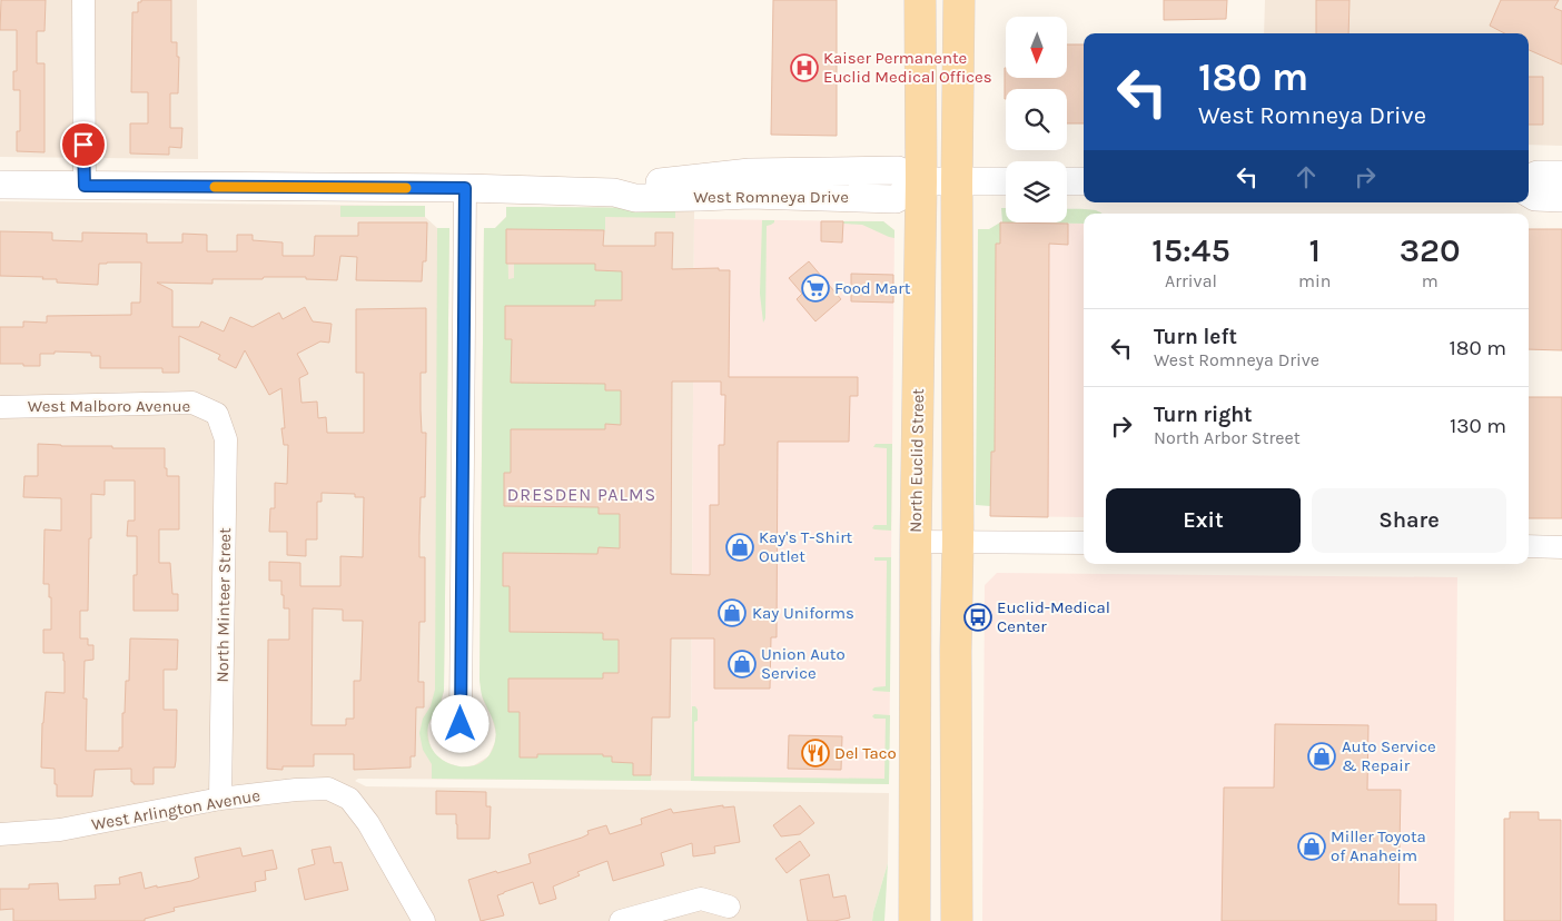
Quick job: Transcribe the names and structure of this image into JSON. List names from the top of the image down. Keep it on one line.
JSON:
{"streets":{"main road":["North Euclid Street"],"street":["West Romneya Drive","West Malboro Avenue","North Minteer Street","West Arlington Avenue"]},"crossings":[["West Romneya Drive","North Euclid Street"],["West Malboro Avenue","North Minteer Street"],["North Minteer Street","West Arlington Avenue"]],"districts":["DRESDEN PALMS"],"places":{"hospital":["Kaiser Permanente Euclid Medical Offices"],"supermarket":["Food Mart"],"shop":["Kay's T-Shirt Outlet","Kay Uniforms","Union Auto Service","Auto Service & Repair","Miller Toyota of Anaheim"],"bus stop":["Euclid-Medical Center"],"restaurant":["Del Taco"]},"north":"bottom","page":{"turn":["180 m","West Romneya Drive"],"eta":["15:45","Arrival","1","min","320","m"],"list":[{"name":"Turn left","note":"West Romneya Drive","value":"180 m"},{"name":"Turn right","note":"North Arbor Street","value":"130 m"}],"buttons":["Exit","Share"]}}
